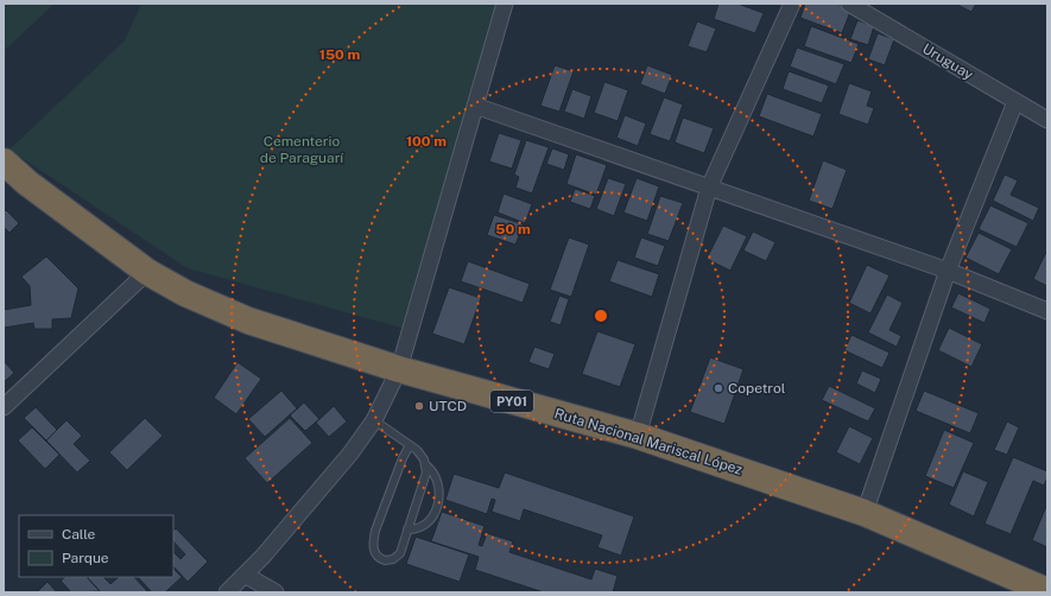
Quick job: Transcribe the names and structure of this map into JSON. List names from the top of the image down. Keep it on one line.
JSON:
{"streets":{"highway":["PY01","Ruta Nacional Mariscal López"],"street":["Uruguay"]},"parks":["Cementerio de Paraguarí"],"places":["Copetrol","UTCD"],"legend":["Calle","Parque"],"rings":["150 m","100 m","50 m"]}
